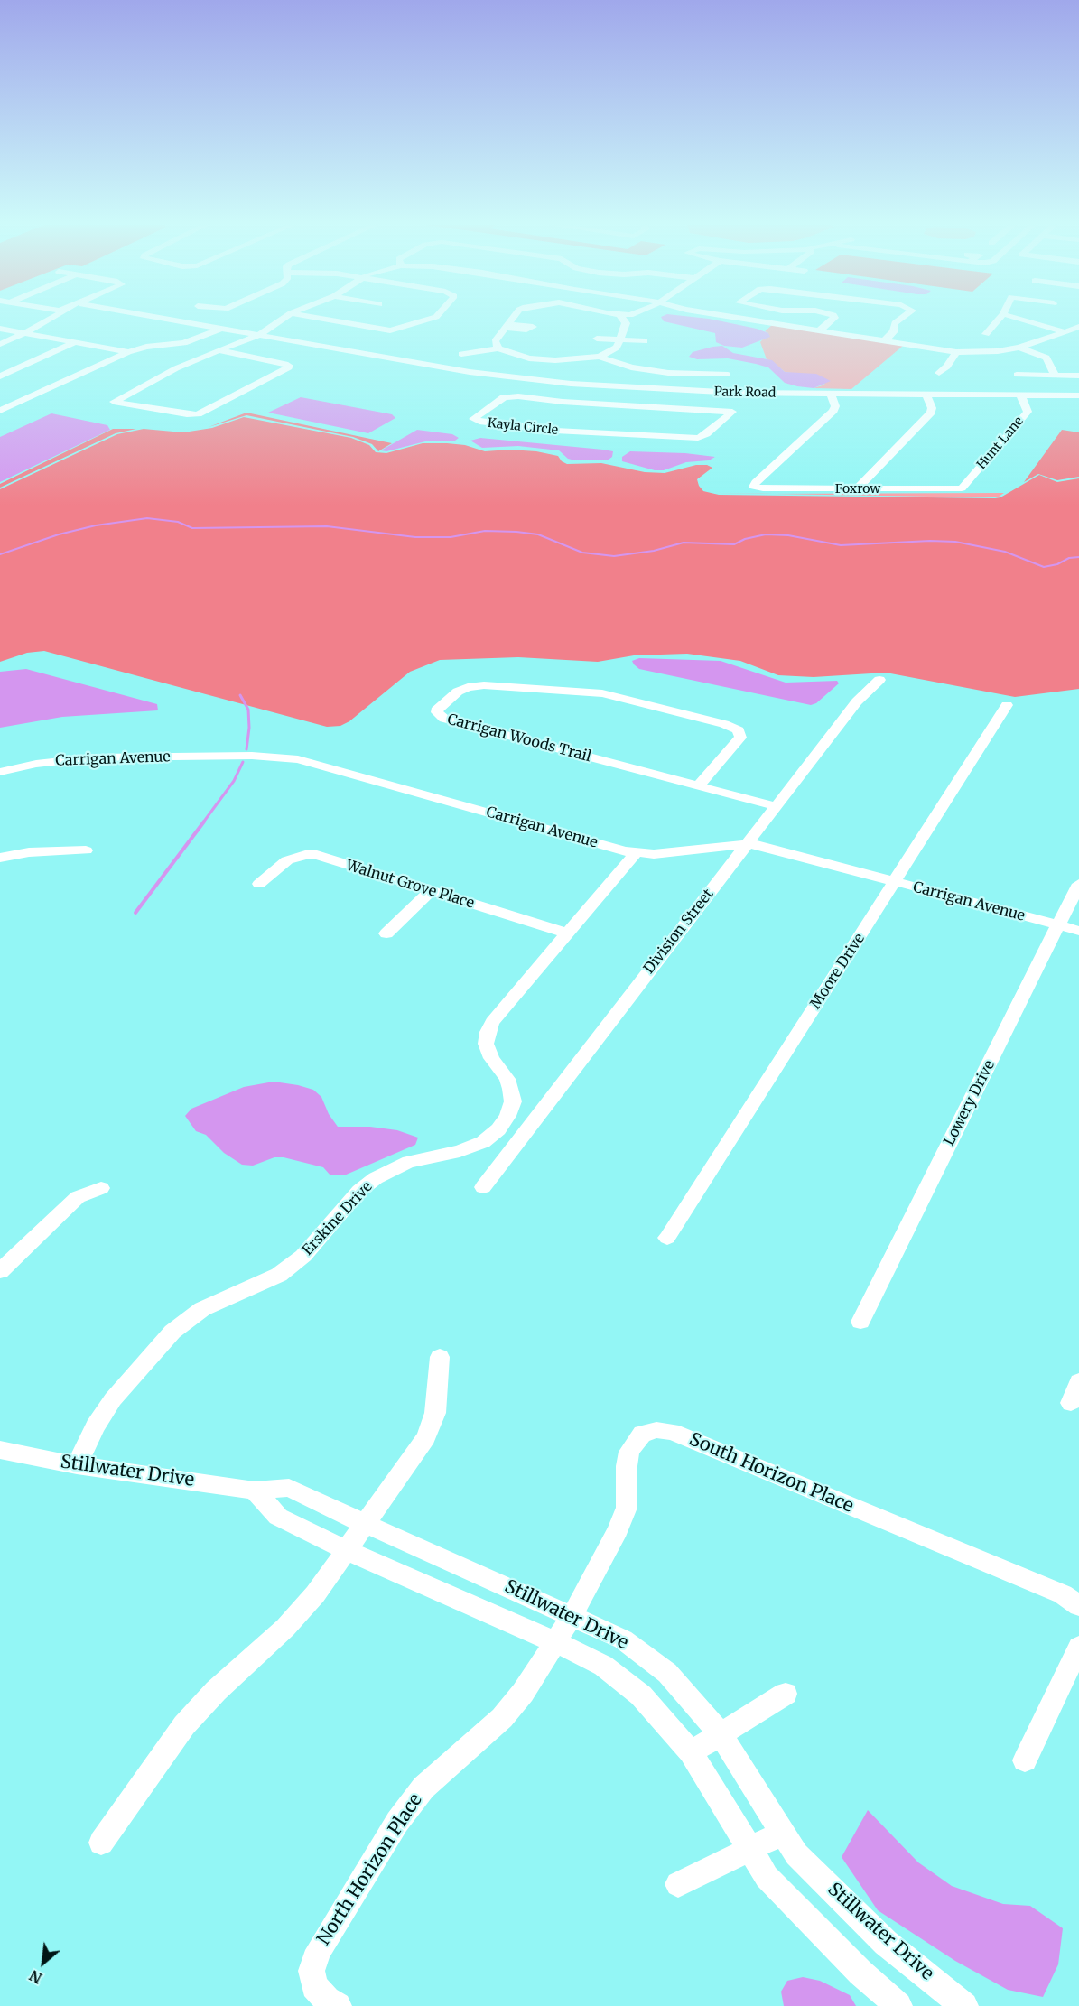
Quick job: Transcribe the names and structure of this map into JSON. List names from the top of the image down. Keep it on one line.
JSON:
{"streets":{"street":["Park Road","Kayla Circle","Hunt Lane","Foxrow","Carrigan Woods Trail","Carrigan Avenue","Walnut Grove Place","Division Street","Moore Drive","Lowery Drive","Erskine Drive","Stillwater Drive","South Horizon Place","North Horizon Place"]},"crossings":[["Park Road","Hunt Lane"],["Park Road","Foxrow"],["Hunt Lane","Foxrow"],["Carrigan Woods Trail","Division Street"],["Carrigan Avenue","Division Street"],["Carrigan Avenue","Moore Drive"],["Carrigan Avenue","Lowery Drive"],["Carrigan Avenue","Erskine Drive"],["Walnut Grove Place","Erskine Drive"],["Erskine Drive","Stillwater Drive"],["Stillwater Drive","South Horizon Place"],["Stillwater Drive","North Horizon Place"],["South Horizon Place","North Horizon Place"]],"north":"bottom left"}
